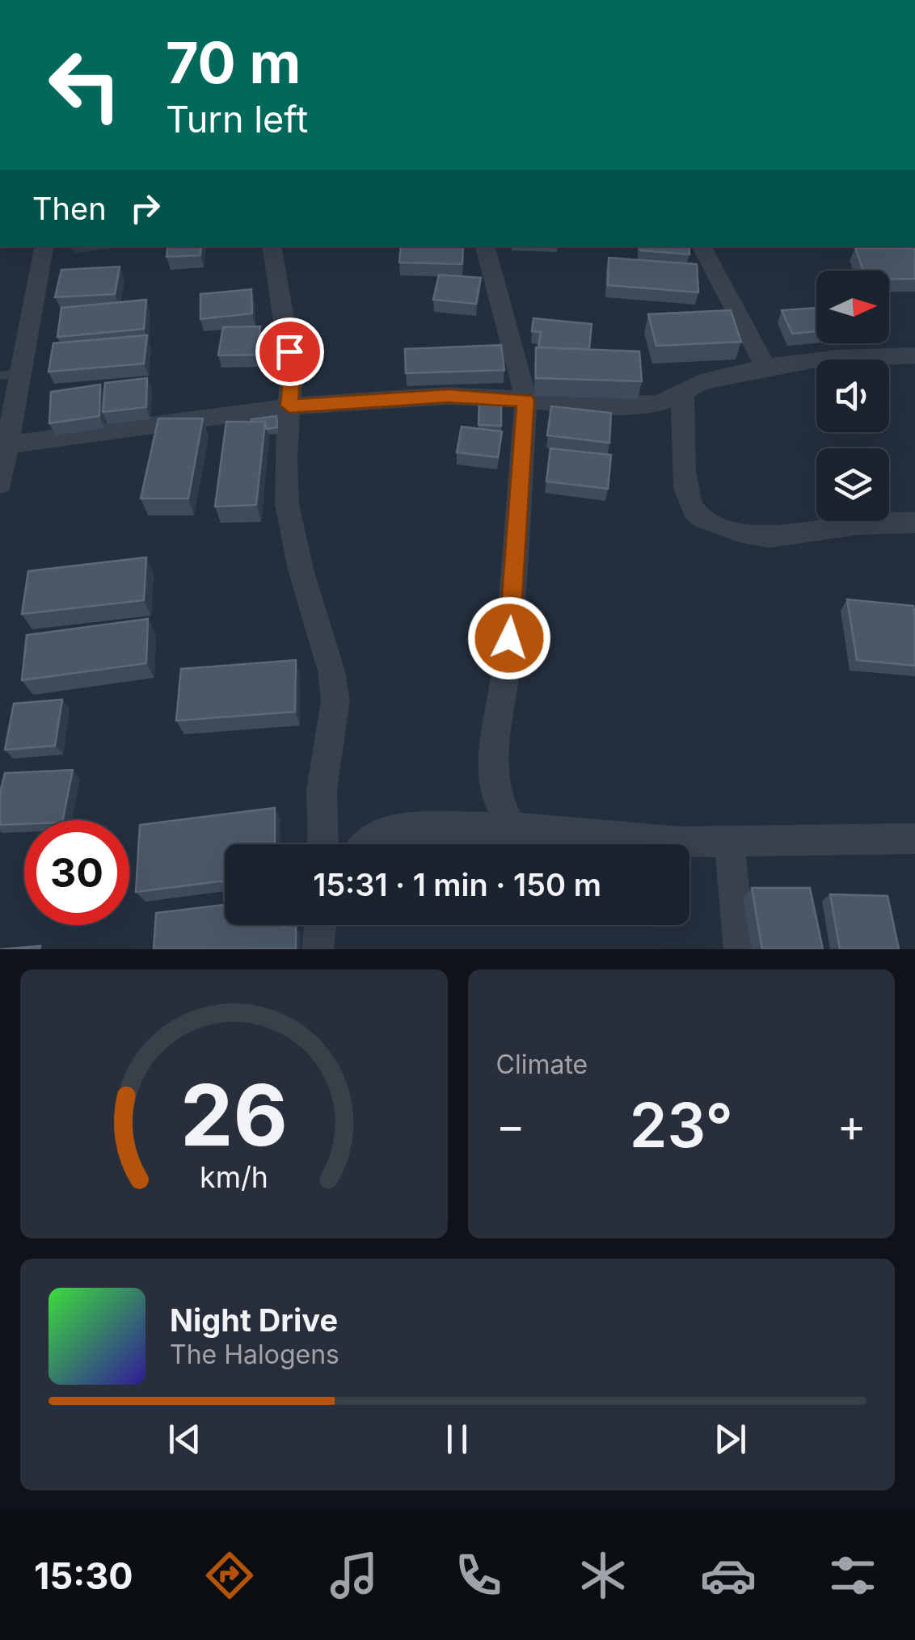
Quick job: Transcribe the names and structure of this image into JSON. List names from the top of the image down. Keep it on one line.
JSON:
{"north":"right","page":{"turn":["70 m","Turn left"],"then":"Then","limit":"30","trip":"15:31 · 1 min · 150 m","tile":"Climate","heat":["−","23°","+"],"song":["Night Drive","The Halogens"],"tabs":"15:30","gauge":["26","km/h"]}}
